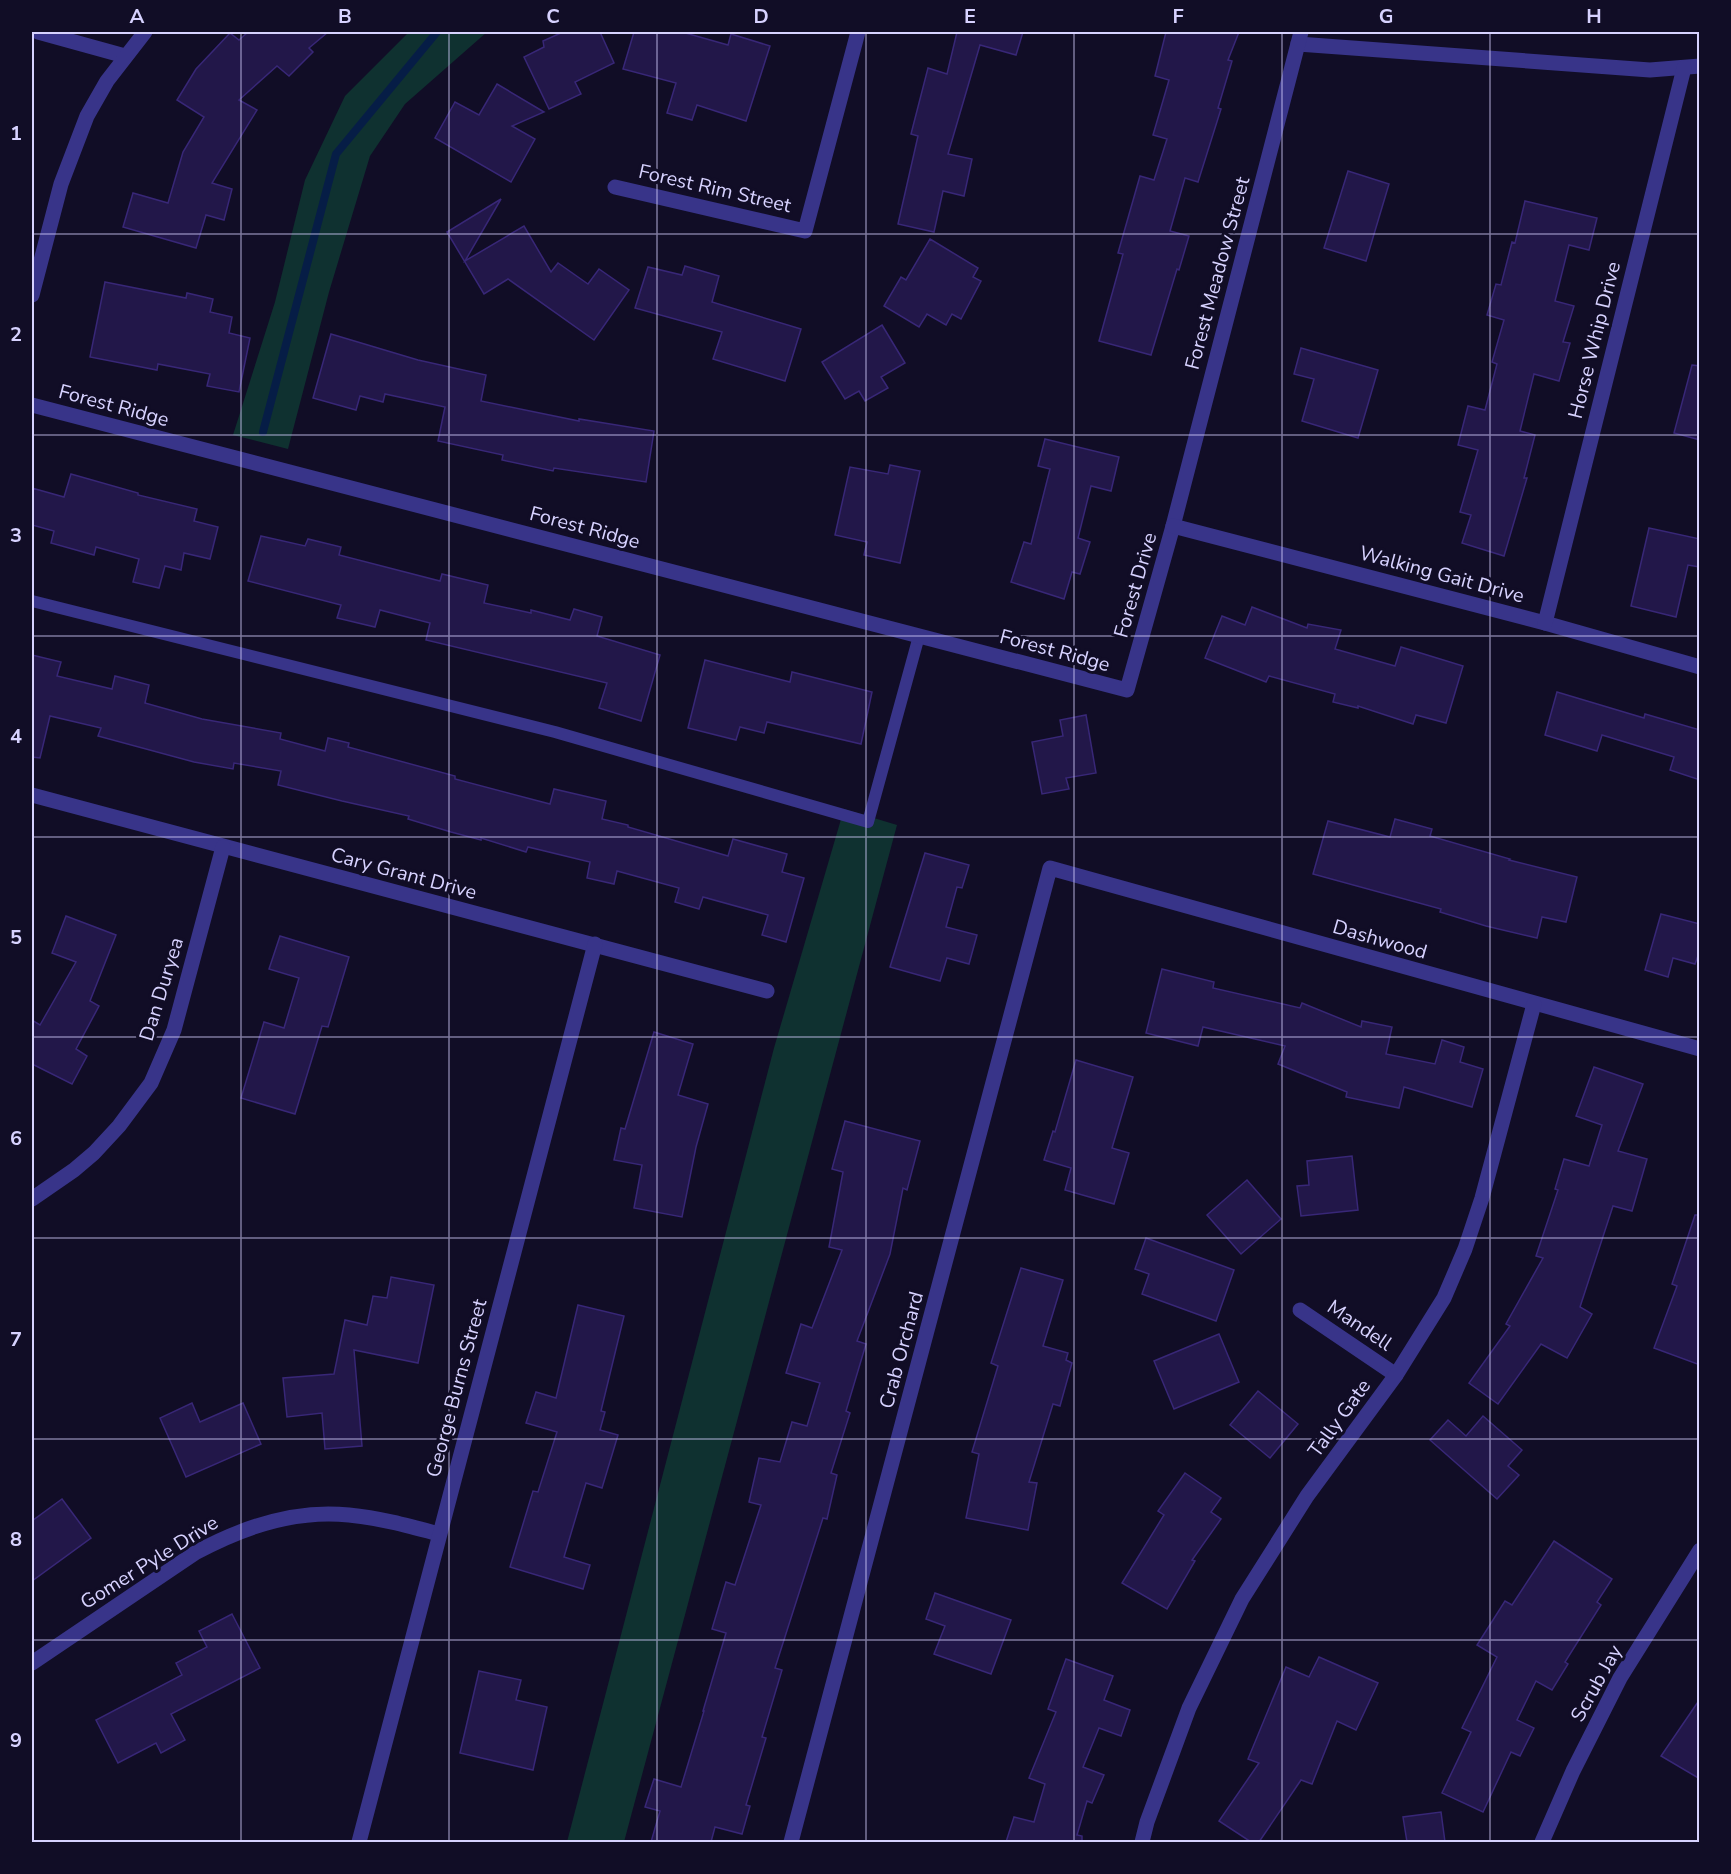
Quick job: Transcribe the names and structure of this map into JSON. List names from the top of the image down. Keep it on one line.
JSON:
{"streets":{"street":["Forest Rim Street","Forest Meadow Street","Horse Whip Drive","Forest Ridge","Walking Gait Drive","Forest Drive","Cary Grant Drive","Dashwood","Dan Duryea","Mandell","Crab Orchard","George Burns Street","Tally Gate","Gomer Pyle Drive","Scrub Jay"]},"crossings":[["Forest Meadow Street","Walking Gait Drive"],["Forest Meadow Street","Forest Drive"],["Horse Whip Drive","Walking Gait Drive"],["Forest Ridge","Forest Drive"],["Walking Gait Drive","Forest Drive"],["Cary Grant Drive","Dan Duryea"],["Cary Grant Drive","George Burns Street"],["Dashwood","Crab Orchard"],["Dashwood","Tally Gate"],["Mandell","Tally Gate"],["George Burns Street","Gomer Pyle Drive"]],"grid":{"columns":["A","B","C","D","E","F","G","H"],"rows":["1","2","3","4","5","6","7","8","9"]}}
